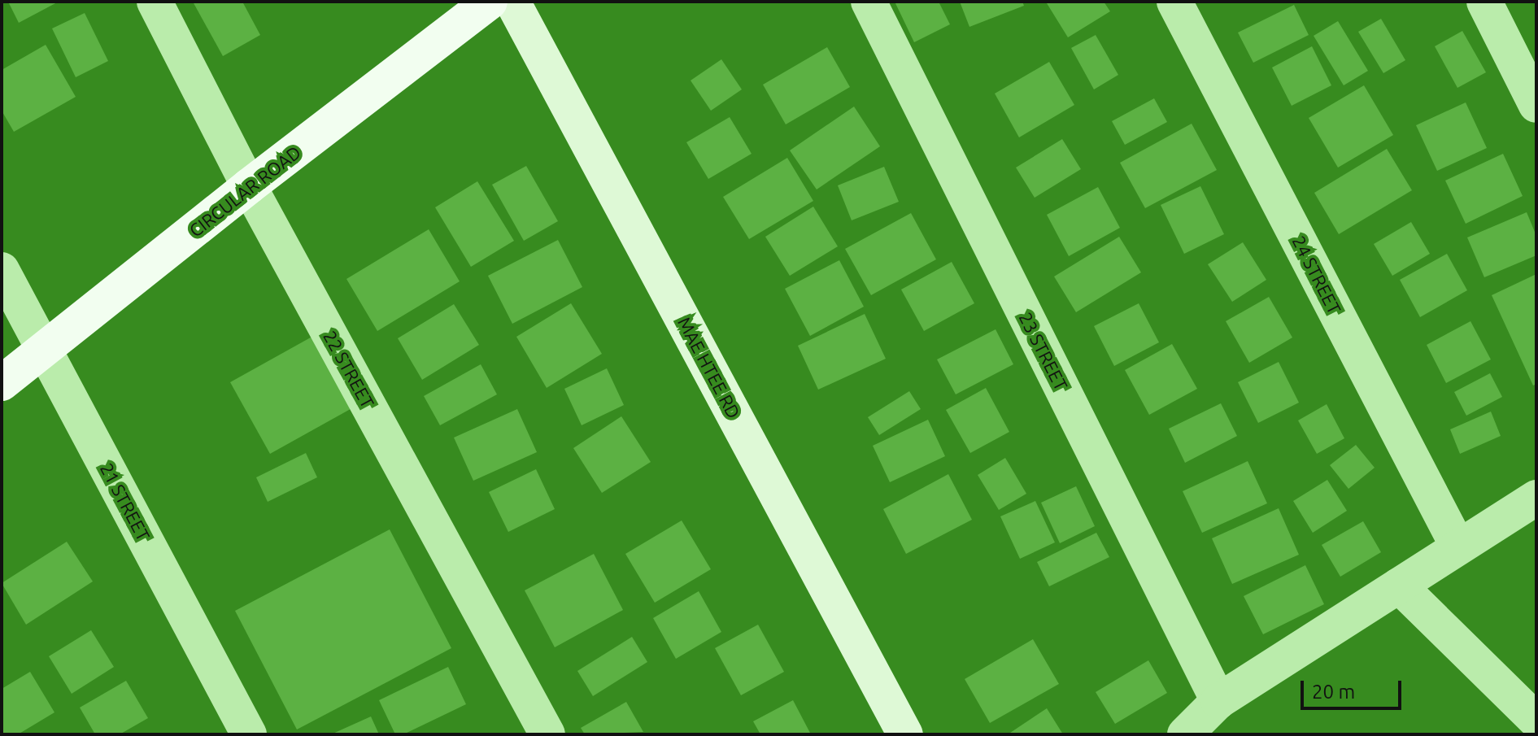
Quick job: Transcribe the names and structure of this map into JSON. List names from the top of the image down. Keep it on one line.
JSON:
{"streets":{"main road":["CIRCULAR ROAD"],"street":["24 STREET","23 STREET","MAE HTEE RD","22 STREET","21 STREET"]},"crossings":[["CIRCULAR ROAD","22 STREET"],["CIRCULAR ROAD","21 STREET"]],"scale_bar":"20 m"}
